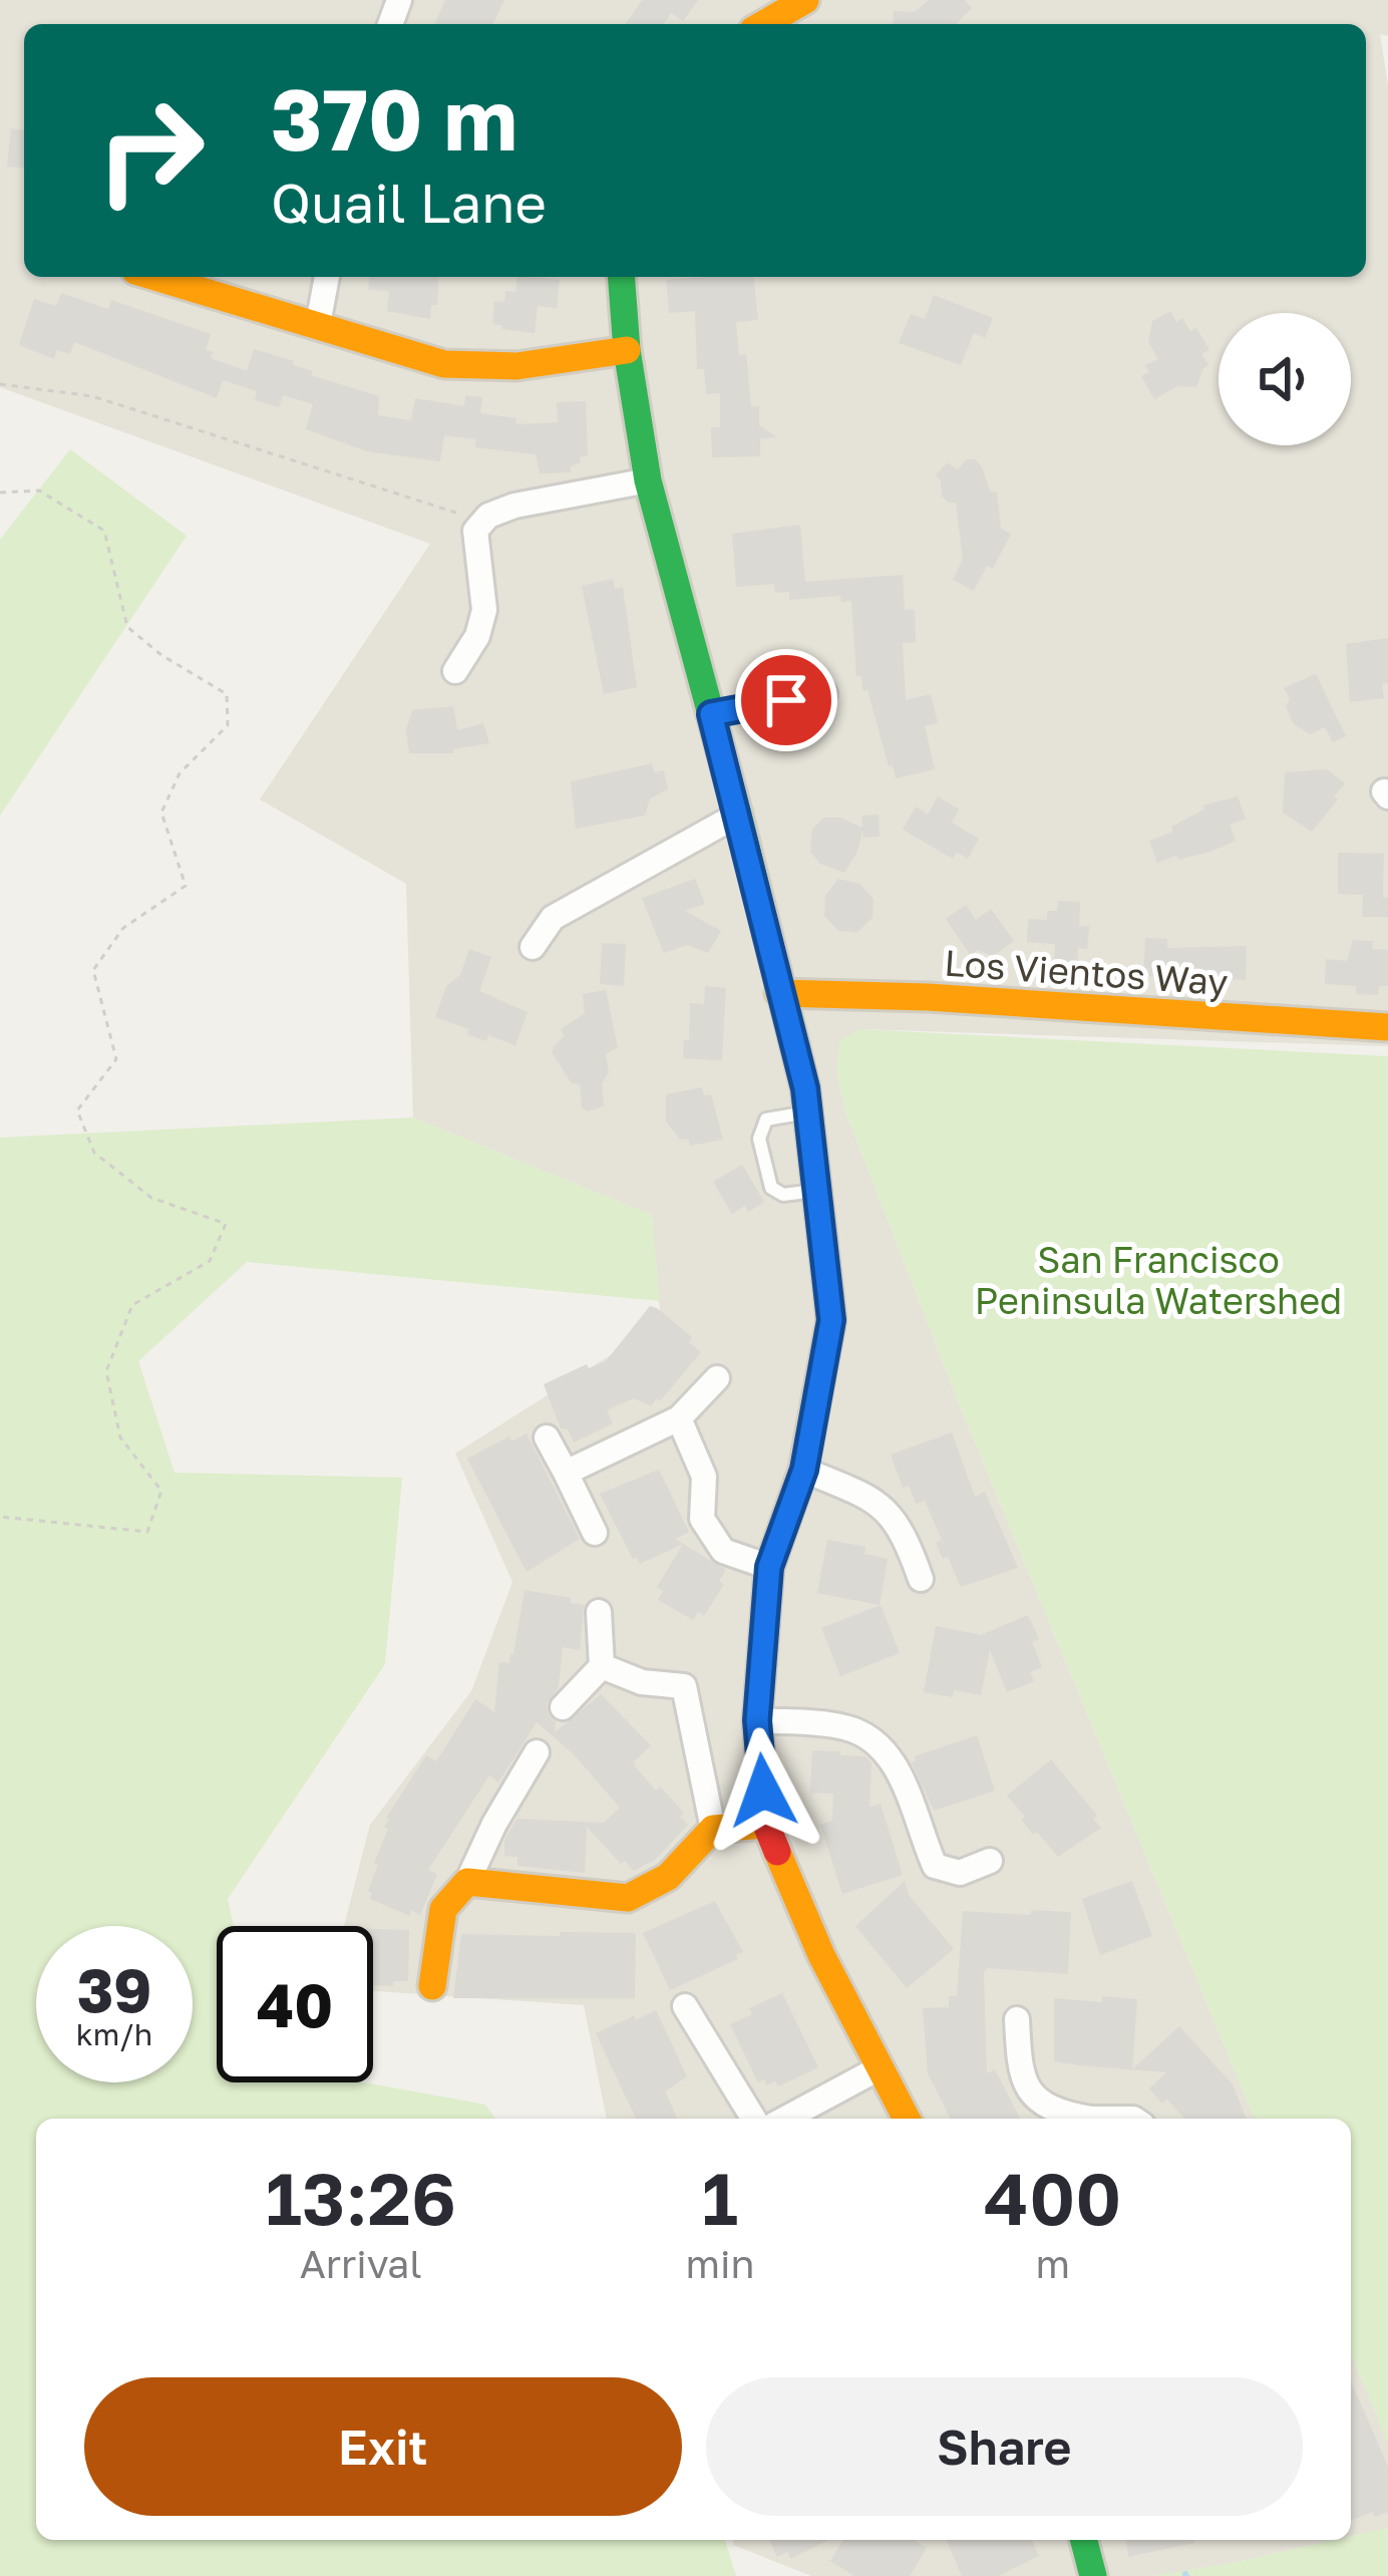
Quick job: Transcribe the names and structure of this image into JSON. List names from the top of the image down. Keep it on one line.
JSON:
{"streets":{"street":["Los Vientos Way"]},"parks":["San Francisco Peninsula Watershed"],"page":{"turn":["370 m","Quail Lane"],"speed":"39 km/h","limit":"40","eta":["13:26","Arrival","1","min","400","m"],"buttons":["Exit","Share"]}}
